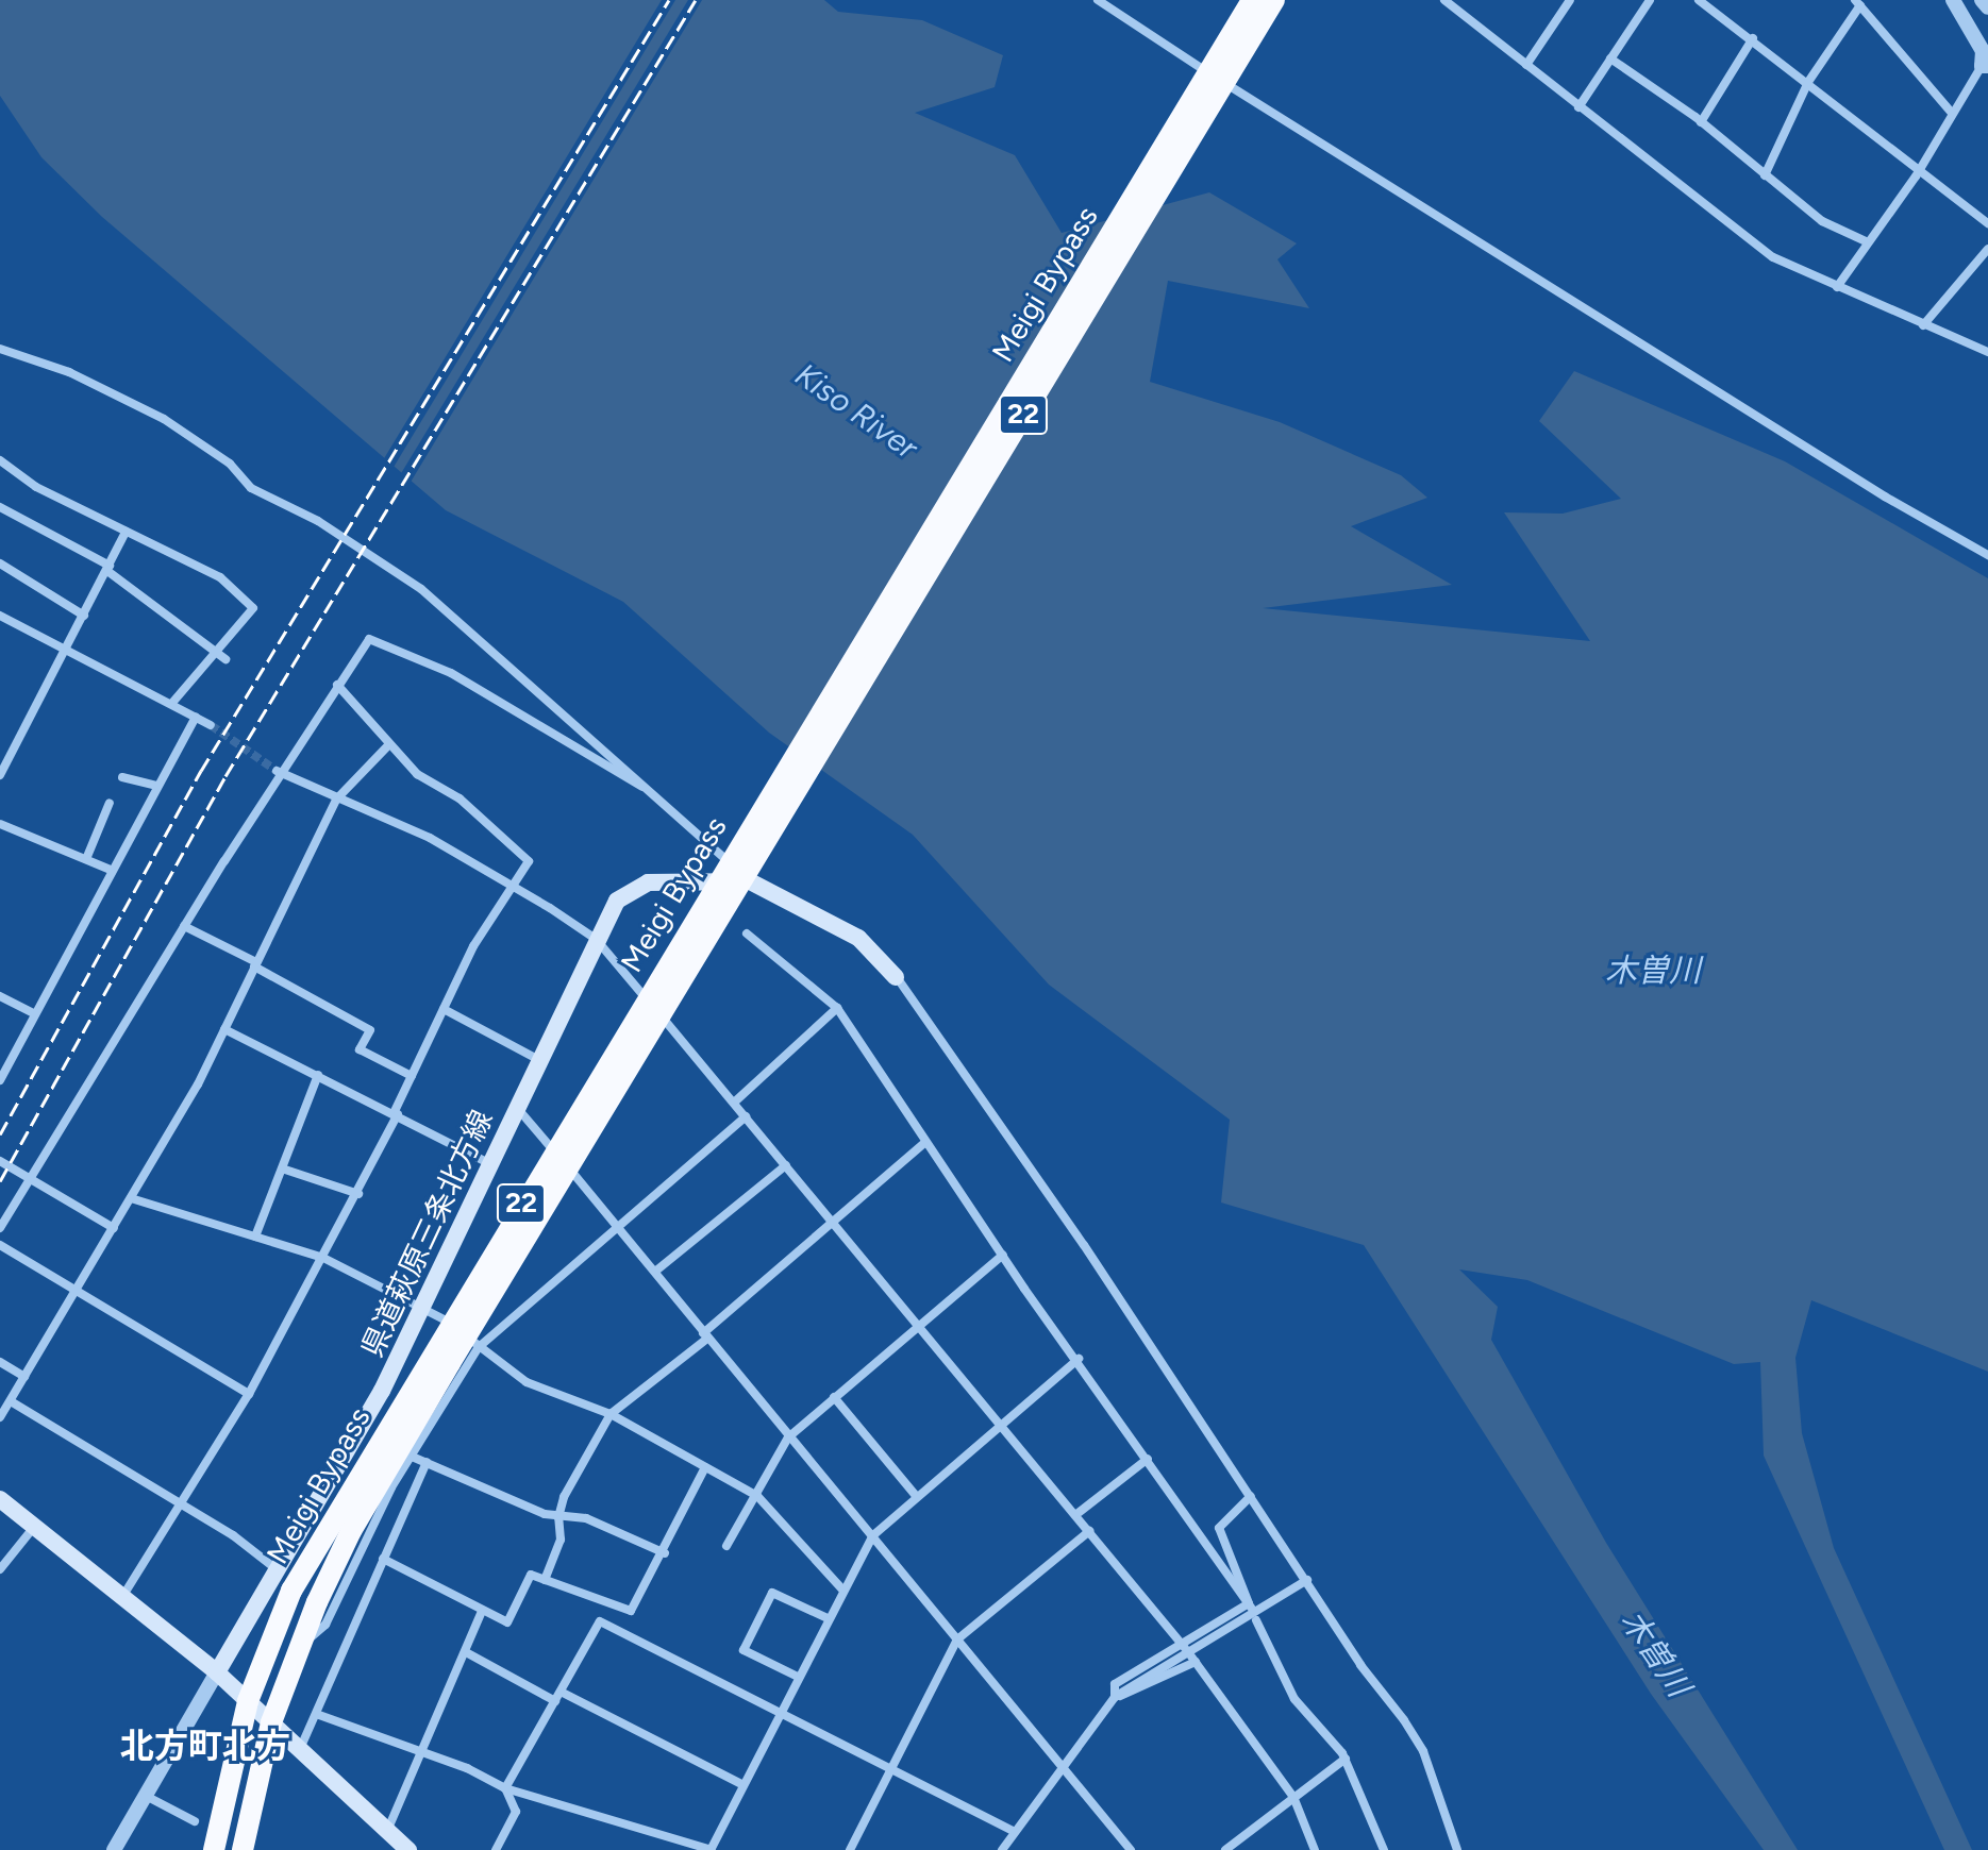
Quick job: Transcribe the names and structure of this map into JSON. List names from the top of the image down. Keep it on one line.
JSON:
{"streets":{"highway":["Meigi Bypass","22"],"main road":["県道萩原三条北方線"]},"districts":["北方町北方"],"water":["Kiso River","木曽川"]}
